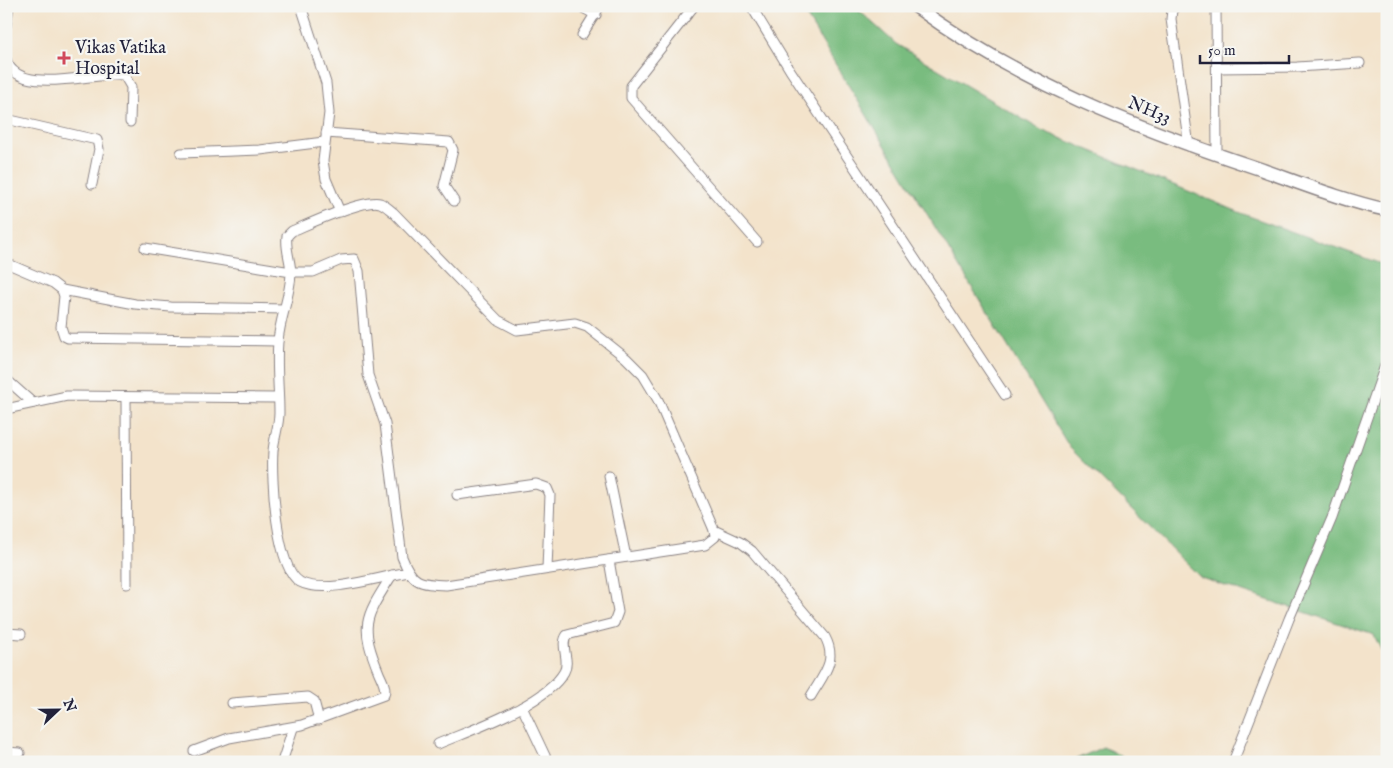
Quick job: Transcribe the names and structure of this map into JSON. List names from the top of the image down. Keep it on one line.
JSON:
{"streets":{"main road":["NH33"]},"places":{"health":["Vikas Vatika Hospital"]},"scale_bar":"50 m","north":"right"}
